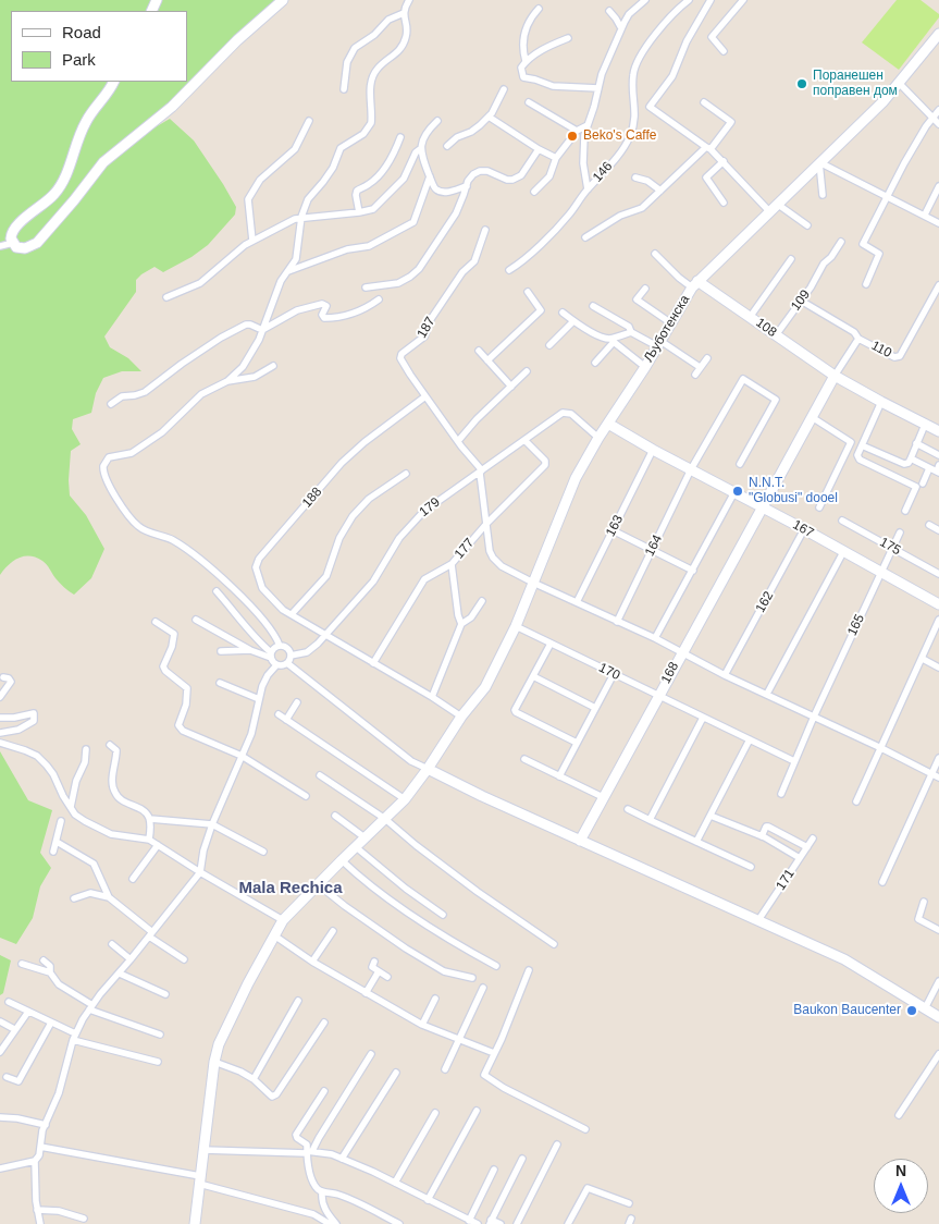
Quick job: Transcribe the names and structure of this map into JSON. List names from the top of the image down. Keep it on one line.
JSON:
{"streets":{"main road":["108","Љуботенска","167","168"],"street":["146","109","187","110","188","179","163","164","175","177","162","165","170","171"]},"crossings":[["109","108"],["187","188"],["187","179"],["108","Љуботенска"],["108","110"],["Љуботенска","188"],["Љуботенска","179"],["Љуботенска","167"],["Љуботенска","170"],["188","179"],["188","177"],["179","177"],["163","167"],["167","164"],["167","162"],["167","165"],["167","168"],["175","165"],["165","170"],["170","168"]],"districts":["Mala Rechica"],"places":["Поранешен поправен дом","Beko's Caffe","N.N.T. \"Globusi\" dooel","Baukon Baucenter"],"legend":["Road","Park"],"north":"top"}
